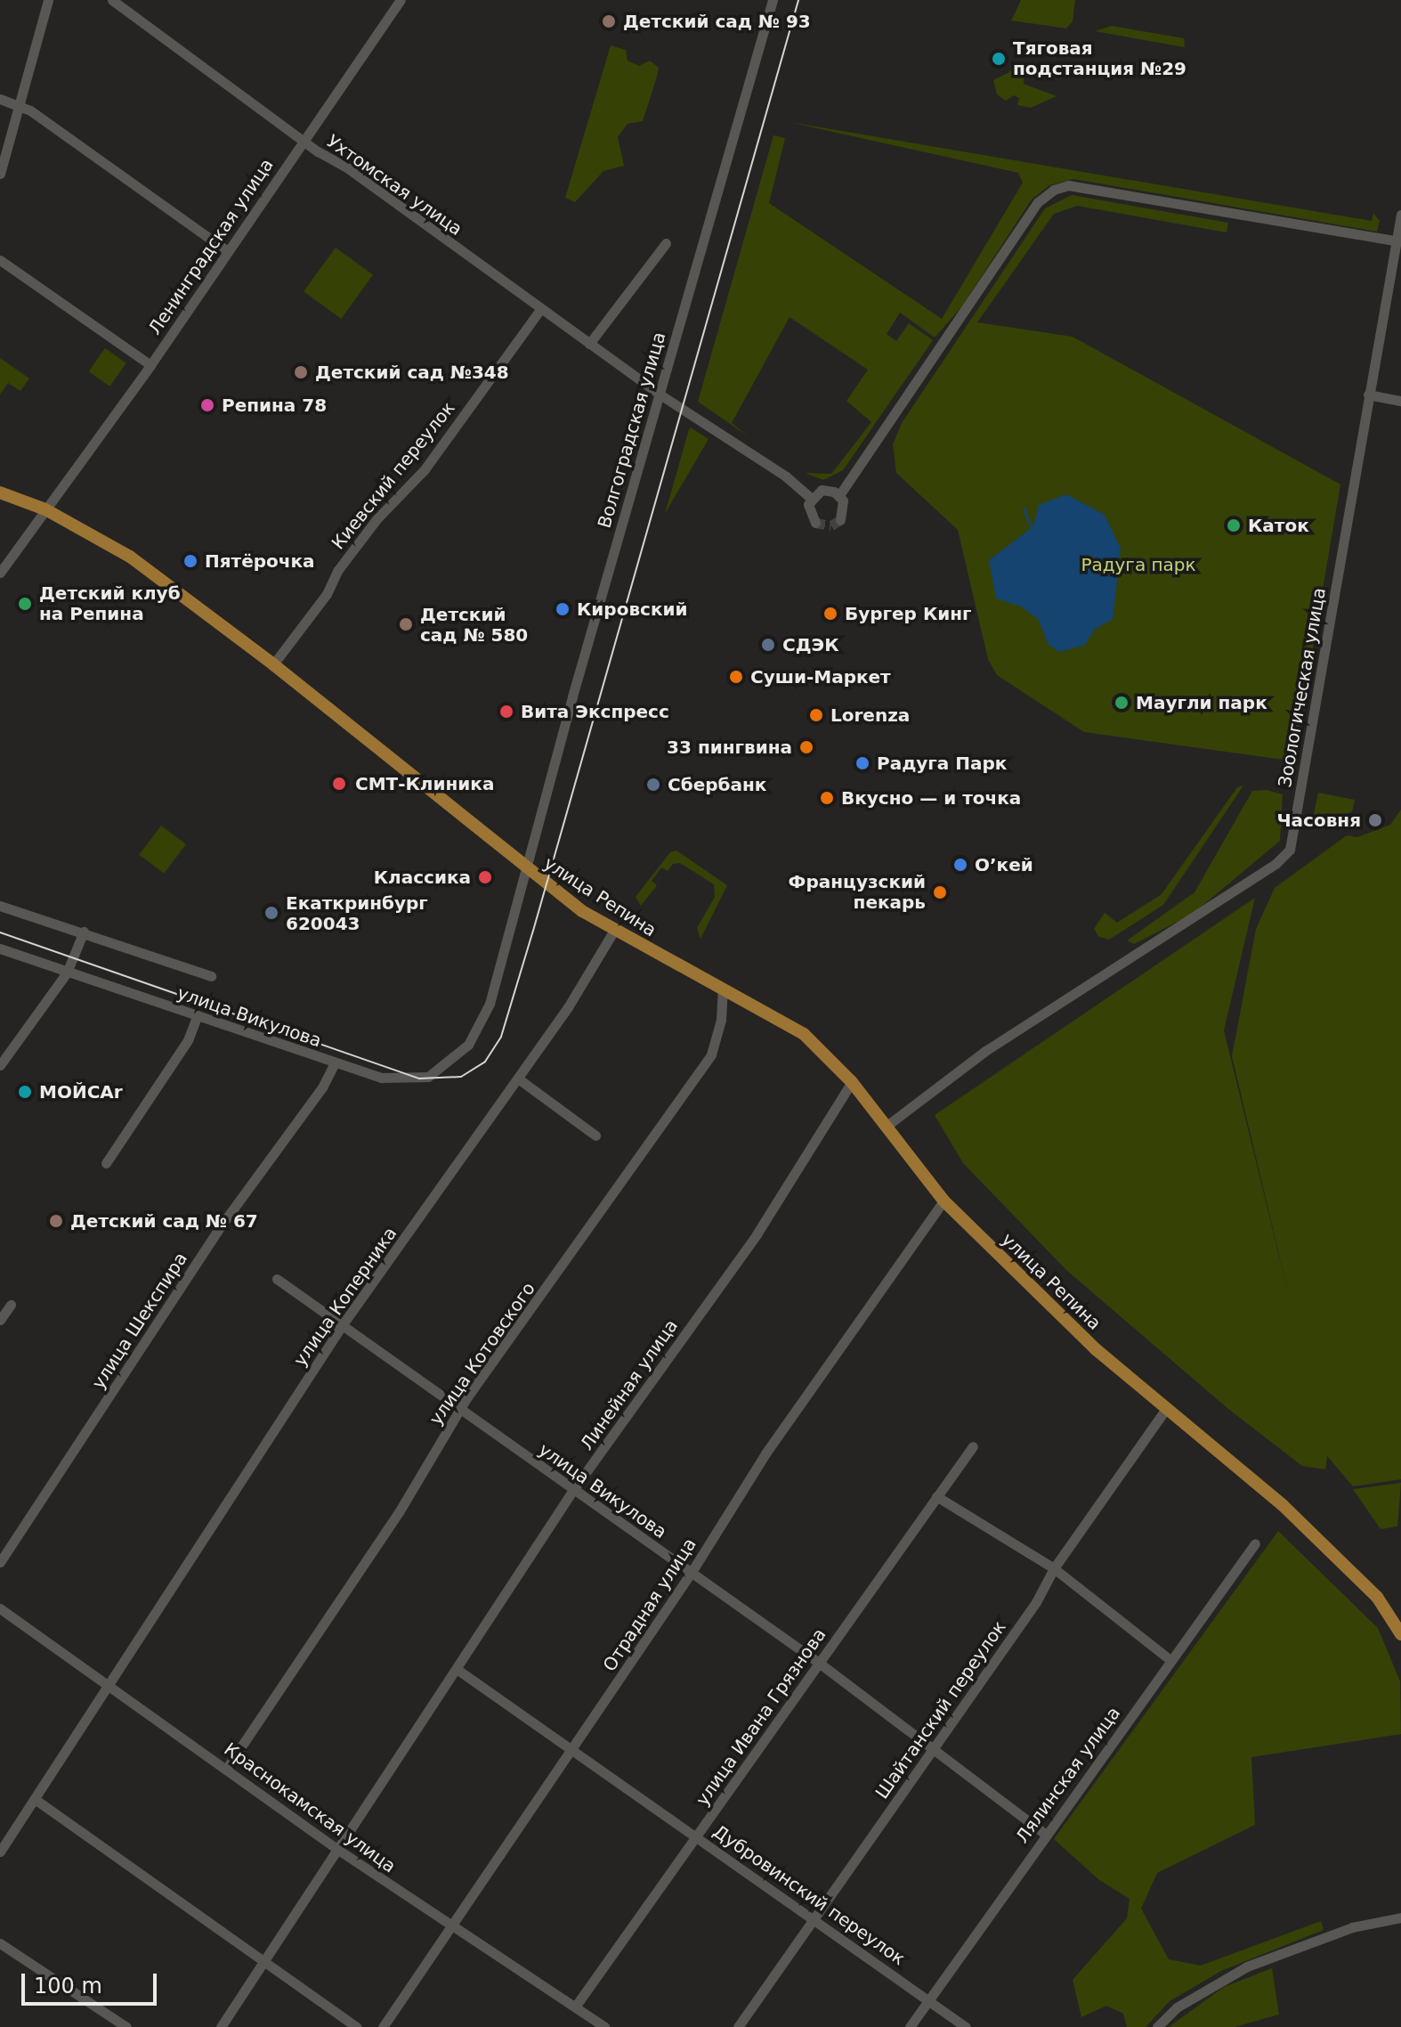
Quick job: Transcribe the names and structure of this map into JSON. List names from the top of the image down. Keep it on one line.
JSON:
{"streets":{"main road":["улица Репина"],"street":["Ухтомская улица","Ленинградская улица","Волгоградская улица","Киевский переулок","Зоологическая улица","улица Викулова","улица Коперника","улица Шекспира","улица Котовского","Линейная улица","Отрадная улица","Шайтанский переулок","улица Ивана Грязнова","Лялинская улица","Краснокамская улица","Дубровинский переулок"]},"crossings":[["Ухтомская улица","Ленинградская улица"],["Ухтомская улица","Волгоградская улица"],["Ухтомская улица","Киевский переулок"],["Ленинградская улица","улица Репина"],["Волгоградская улица","улица Репина"],["Волгоградская улица","улица Викулова"],["Киевский переулок","улица Репина"],["Зоологическая улица","улица Репина"],["улица Репина","улица Викулова"],["улица Репина","улица Коперника"],["улица Репина","улица Котовского"],["улица Репина","Линейная улица"],["улица Репина","Отрадная улица"],["улица Репина","Шайтанский переулок"],["улица Викулова","улица Коперника"],["улица Викулова","улица Шекспира"],["улица Викулова","улица Котовского"],["улица Викулова","Линейная улица"],["улица Викулова","Отрадная улица"],["улица Викулова","Шайтанский переулок"],["улица Викулова","улица Ивана Грязнова"],["улица Викулова","Лялинская улица"],["улица Коперника","Краснокамская улица"],["улица Котовского","Краснокамская улица"],["Линейная улица","Краснокамская улица"],["Линейная улица","Дубровинский переулок"],["Отрадная улица","Краснокамская улица"],["Отрадная улица","Дубровинский переулок"],["Шайтанский переулок","Дубровинский переулок"],["улица Ивана Грязнова","Краснокамская улица"],["улица Ивана Грязнова","Дубровинский переулок"],["Лялинская улица","Дубровинский переулок"]],"parks":["Радуга парк"],"places":["Детский сад № 93","Тяговая подстанция №29","Детский сад №348","Репина 78","Каток","Пятёрочка","Детский клуб на Репина","Кировский","Бургер Кинг","Детский сад № 580","СДЭК","Суши-Маркет","Маугли парк","Вита Экспресс","Lorenza","33 пингвина","Радуга Парк","СМТ-Клиника","Сбербанк","Вкусно — и точка","Часовня","О’кей","Классика","Французский пекарь","Екаткринбург 620043","МОЙCAr","Детский сад № 67"],"scale_bar":"100 m"}
